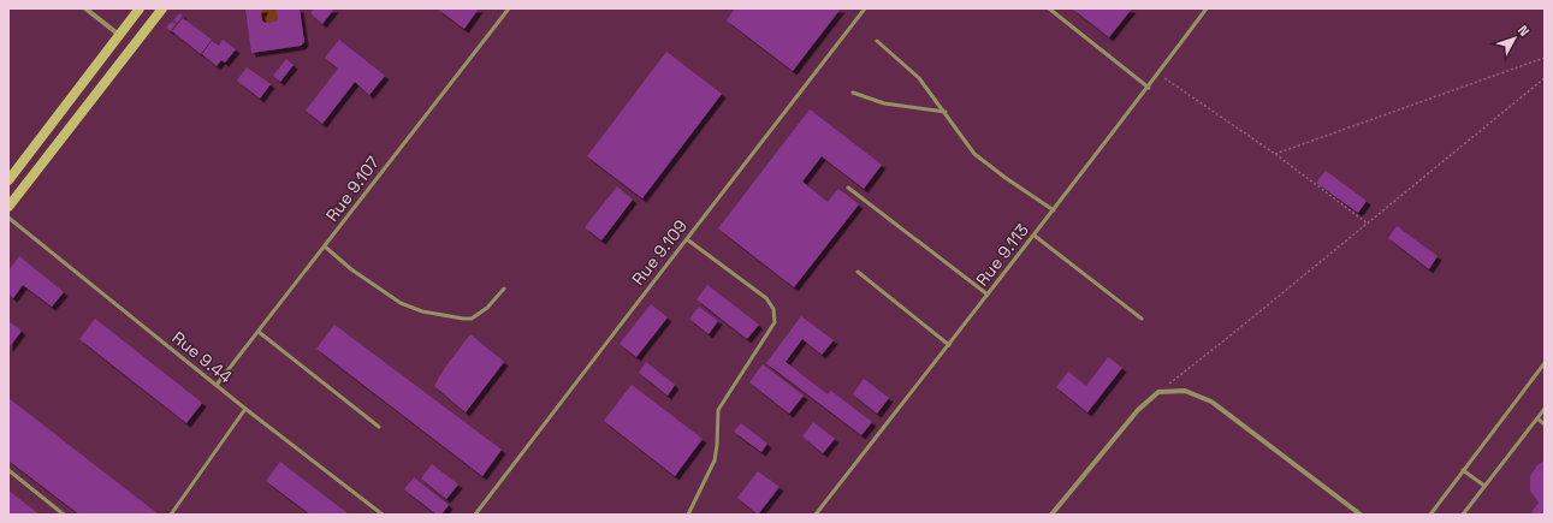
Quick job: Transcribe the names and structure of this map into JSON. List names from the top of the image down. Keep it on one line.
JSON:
{"streets":{"lane":["Rue 9.107","Rue 9.109","Rue 9.113","Rue 9.44"]},"crossings":[["Rue 9.107","Rue 9.44"]],"north":"top right"}
